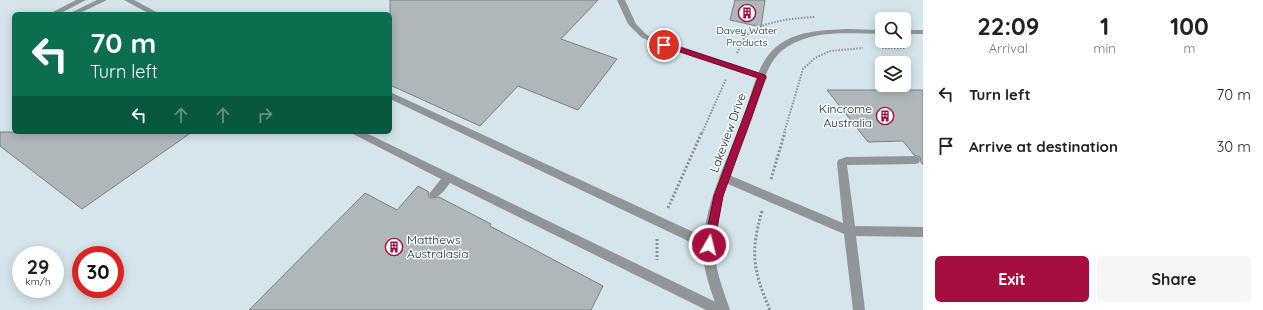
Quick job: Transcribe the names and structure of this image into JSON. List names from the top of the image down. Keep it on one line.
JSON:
{"streets":{"street":["Lakeview Drive"]},"places":{"building":["Davey Water Products","Kincrome Australia","Matthews Australasia"]},"page":{"eta":["22:09","Arrival","1","min","100","m"],"turn":["70 m","Turn left"],"list":[{"name":"Turn left","value":"70 m"},{"name":"Arrive at destination","value":"30 m"}],"speed":"29 km/h","limit":"30","buttons":["Exit","Share"]}}
